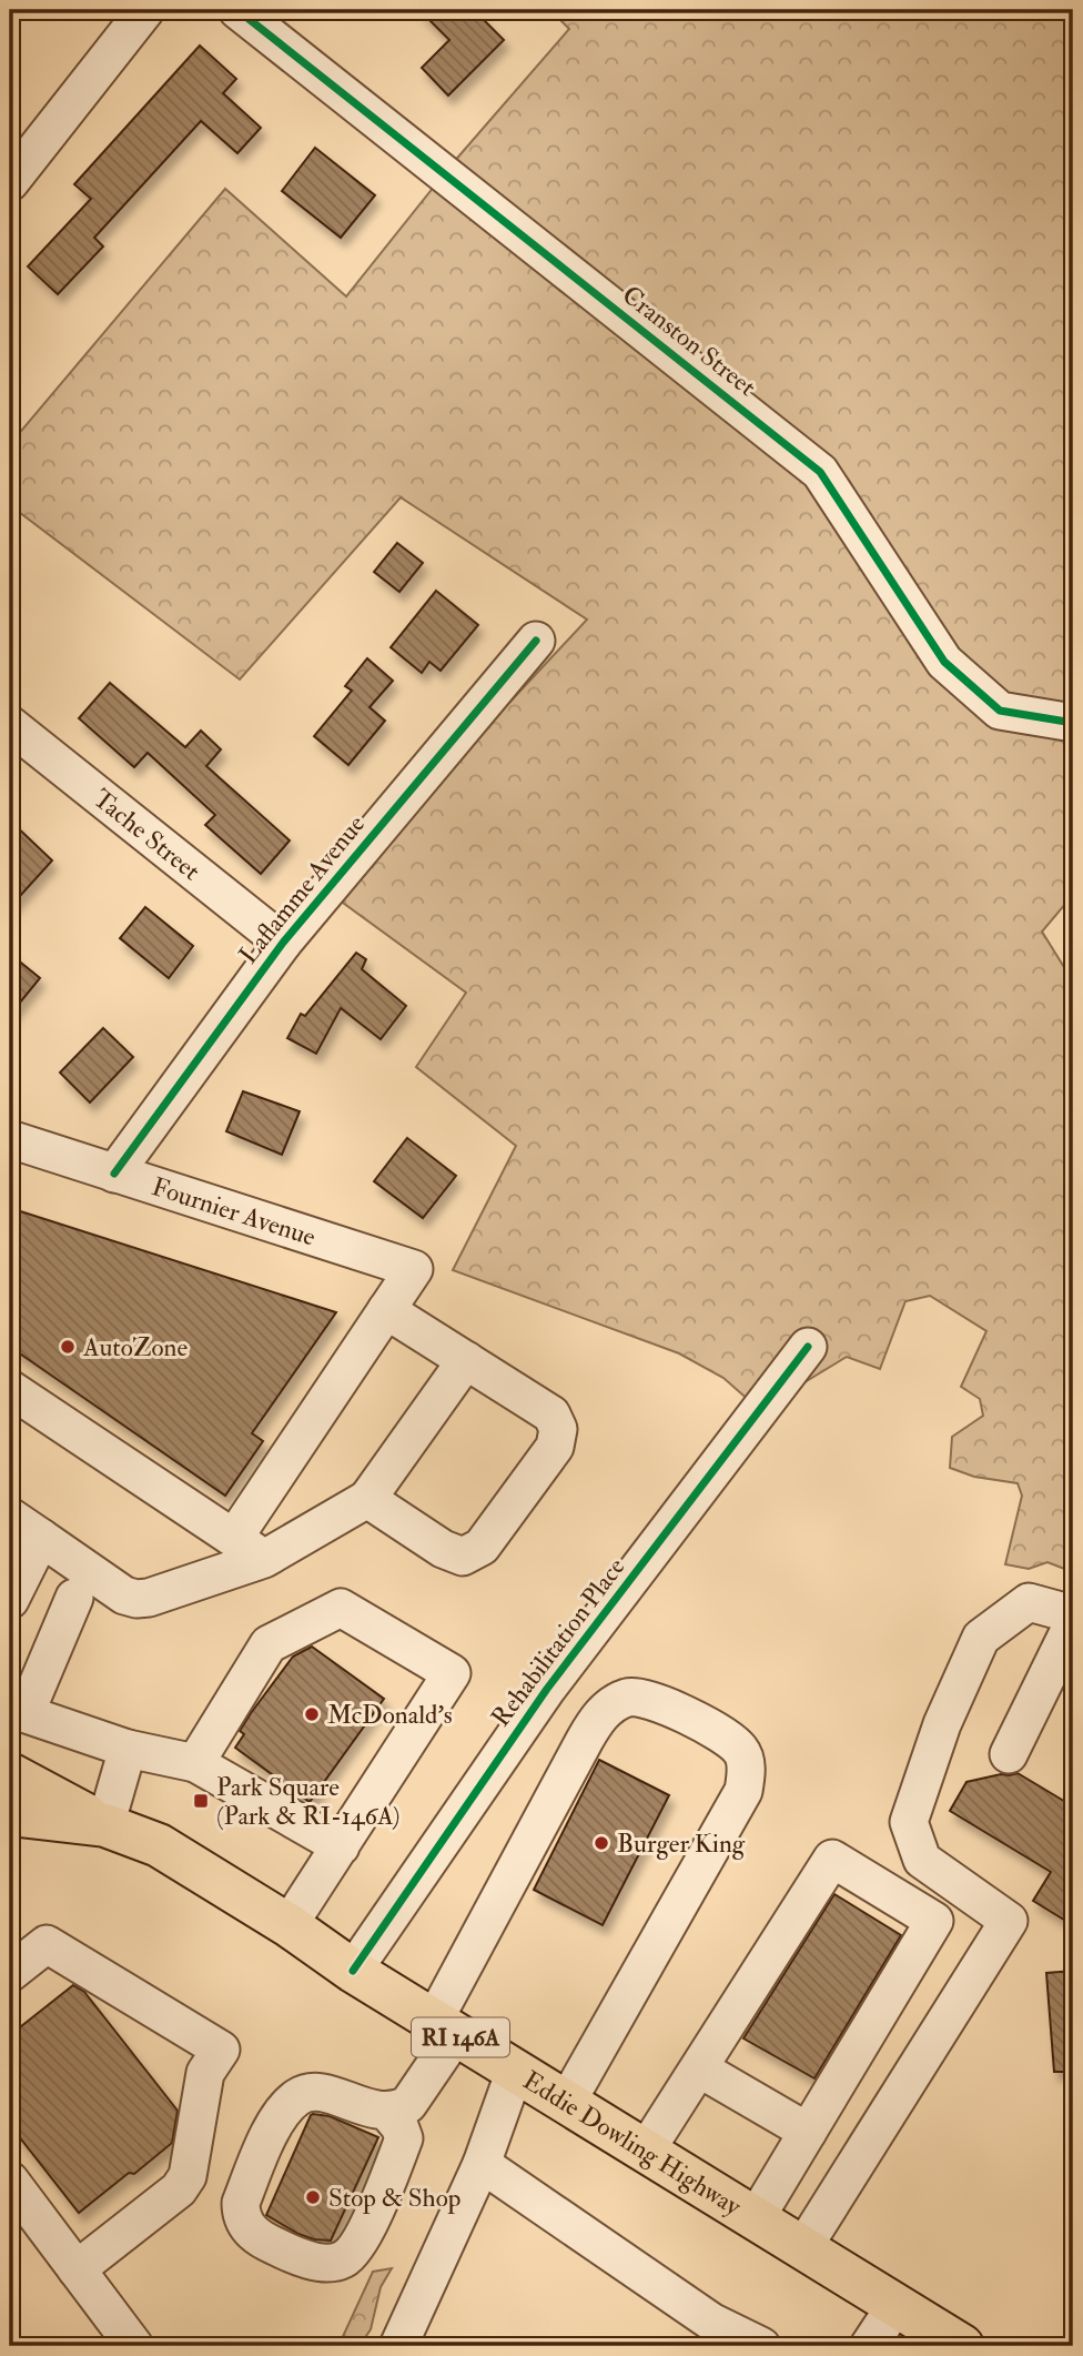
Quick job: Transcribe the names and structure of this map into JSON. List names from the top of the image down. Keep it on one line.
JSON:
{"streets":{"main road":["RI 146A","Eddie Dowling Highway"],"street":["Cranston Street","Tache Street","Laflamme Avenue","Fournier Avenue","Rehabilitation Place"]},"crossings":[["Tache Street","Laflamme Avenue"],["Laflamme Avenue","Fournier Avenue"],["Rehabilitation Place","Eddie Dowling Highway"]],"places":{"other":["AutoZone","McDonald's","Burger King","Stop & Shop"],"transit":["Park Square (Park & RI-146A)"]}}
